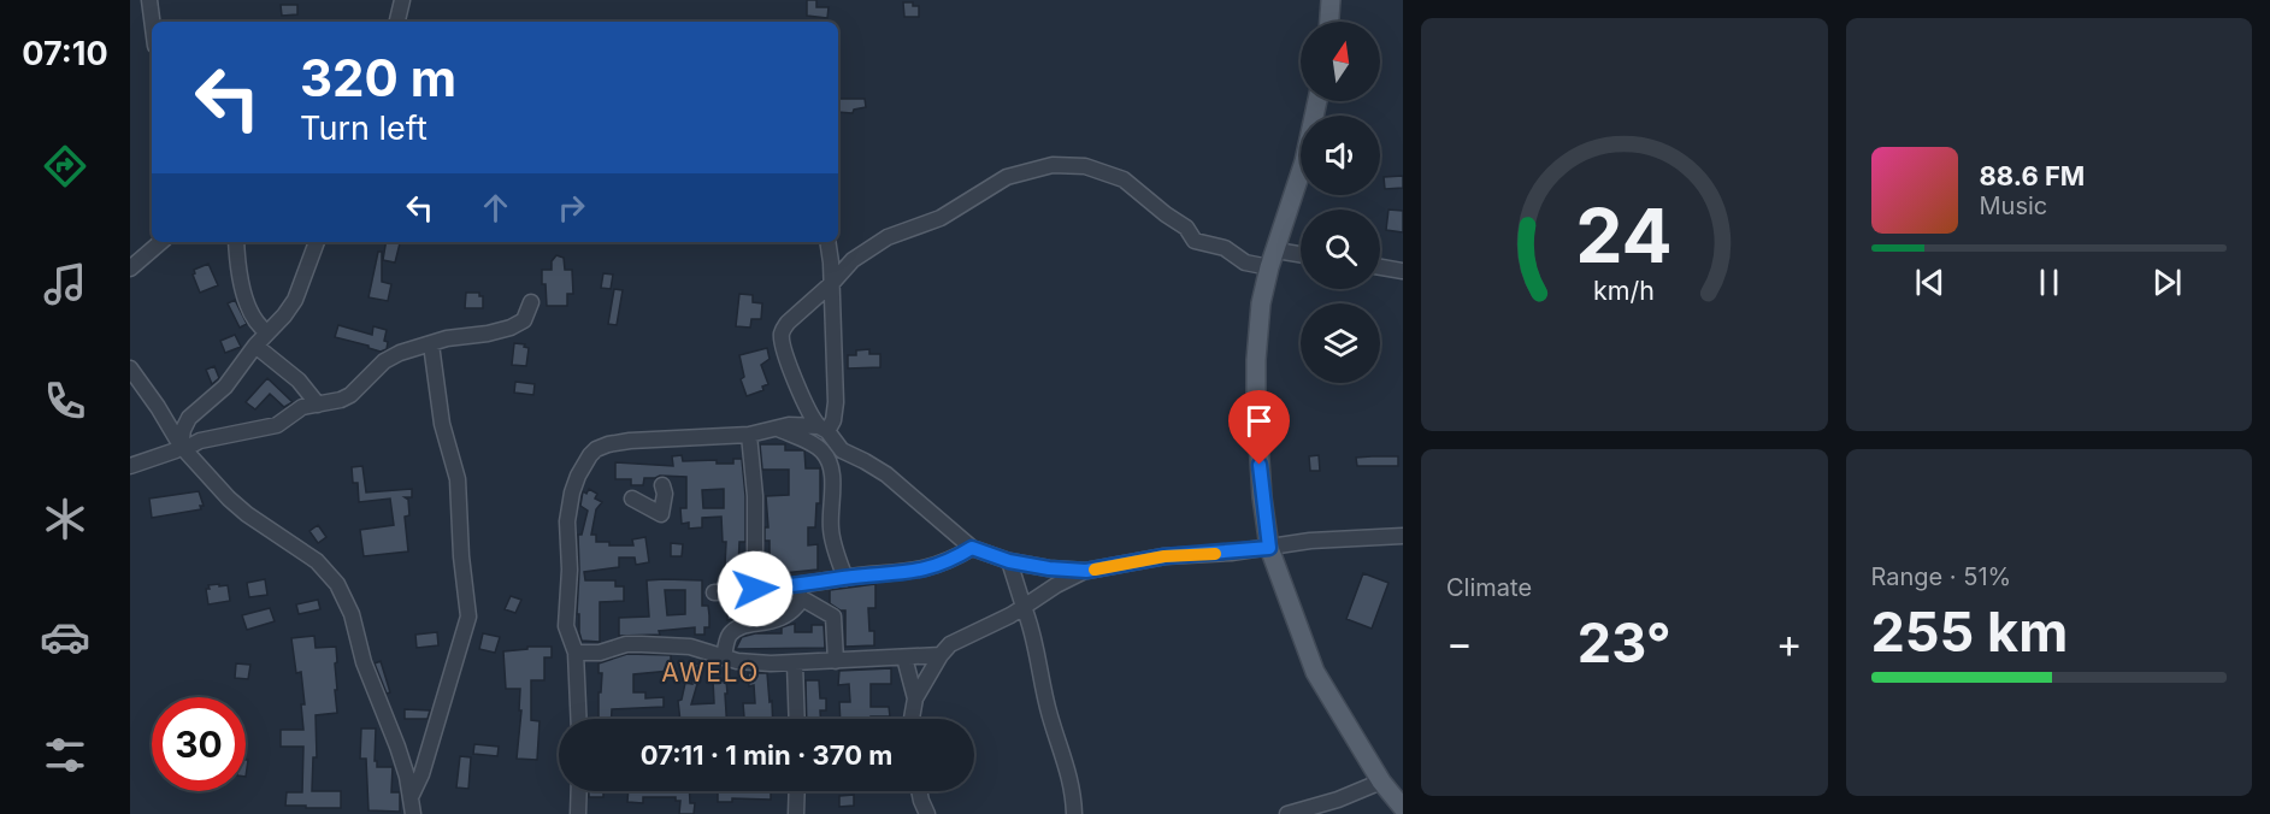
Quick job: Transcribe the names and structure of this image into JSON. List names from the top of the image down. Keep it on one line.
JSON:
{"districts":["AWELO"],"north":"top","page":{"tabs":"07:10","turn":["320 m","Turn left"],"song":["88.6 FM","Music"],"tile":["Climate",["Range · 51%","255 km"]],"heat":["−","23°","+"],"limit":"30","trip":"07:11 · 1 min · 370 m","gauge":["24","km/h"]}}
